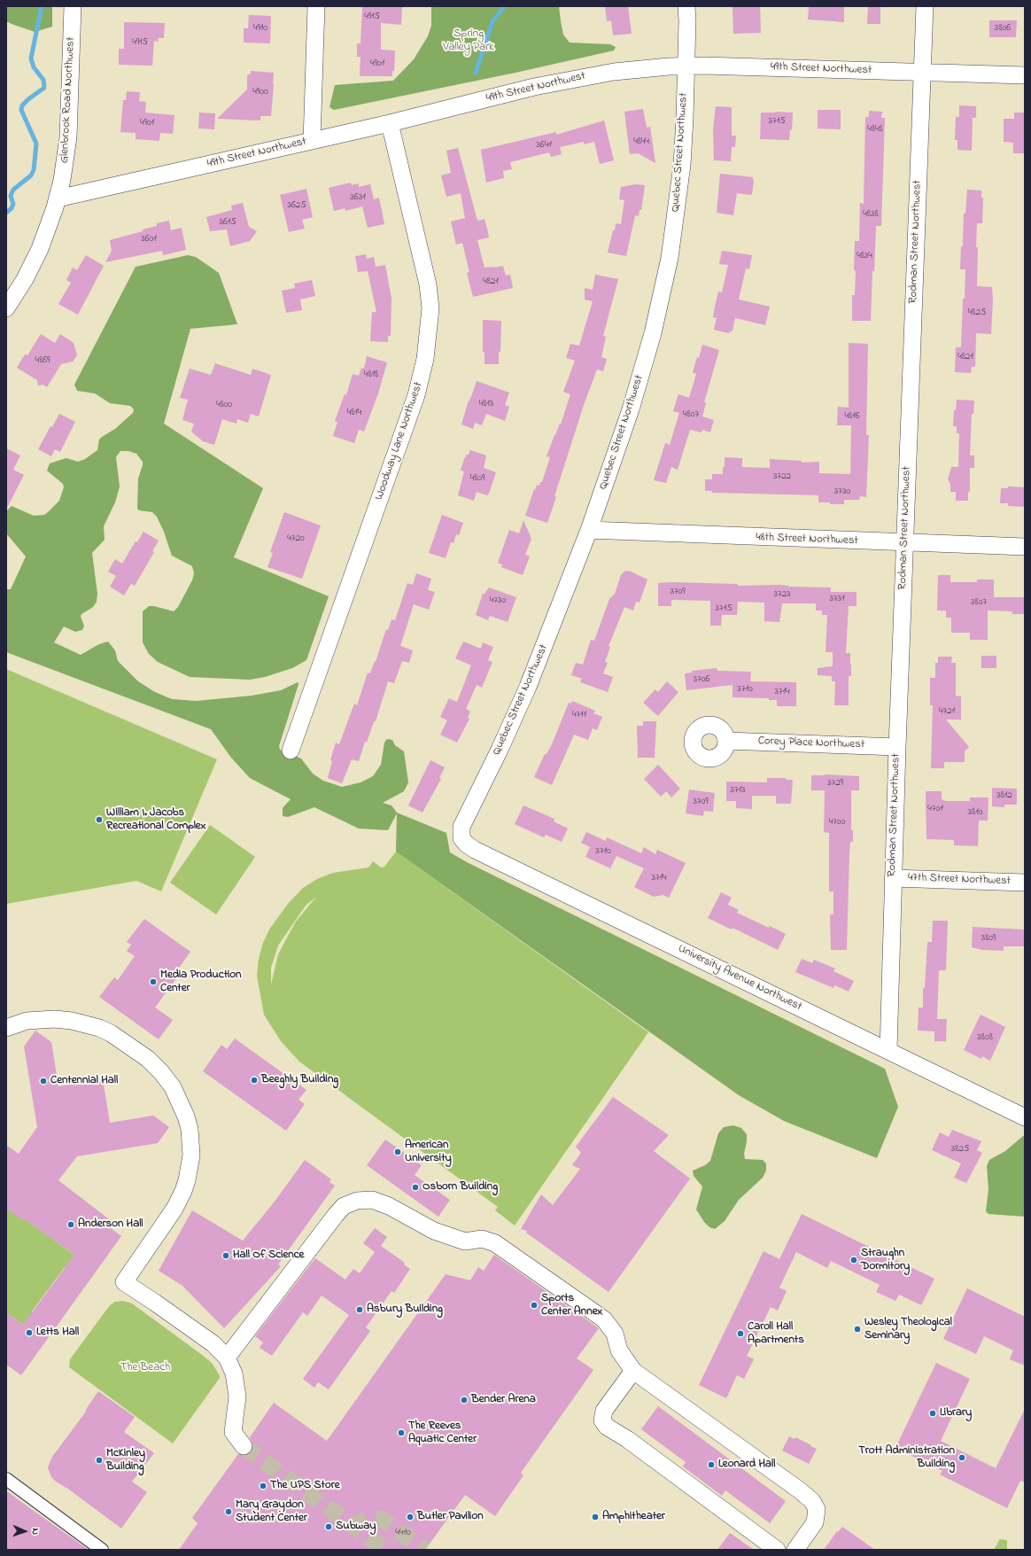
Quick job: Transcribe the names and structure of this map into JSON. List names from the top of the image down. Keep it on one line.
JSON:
{"streets":{"street":["49th Street Northwest","Glenbrook Road Northwest","Quebec Street Northwest","Rodman Street Northwest","Woodway Lane Northwest","48th Street Northwest","Corey Place Northwest","47th Street Northwest","University Avenue Northwest"]},"crossings":[["49th Street Northwest","Glenbrook Road Northwest"],["49th Street Northwest","Quebec Street Northwest"],["49th Street Northwest","Rodman Street Northwest"],["49th Street Northwest","Woodway Lane Northwest"],["Quebec Street Northwest","48th Street Northwest"],["Quebec Street Northwest","University Avenue Northwest"],["Rodman Street Northwest","48th Street Northwest"],["Rodman Street Northwest","Corey Place Northwest"],["Rodman Street Northwest","47th Street Northwest"],["Rodman Street Northwest","University Avenue Northwest"]],"parks":["Spring Valley Park","The Beach"],"places":["William I. Jacobs Recreational Complex","Media Production Center","Beeghly Building","Centennial Hall","American University","Osborn Building","Anderson Hall","Hall Of Science","Straughn Dormitory","Sports Center Annex","Asbury Building","Wesley Theological Seminary","Letts Hall","Caroll Hall Apartments","Bender Arena","Library","The Reeves Aquatic Center","Trott Administration Building","McKinley Building","Leonard Hall","The UPS Store","Mary Graydon Student Center","Butler Pavilion","Amphitheater","Subway"],"house_numbers":["4915","4910","3806","4915","4901","4900","3715","4901","4848","4844","3641","3631","3625","4838","3615","3601","4834","4821","4825","4821","4869","4818","4813","4800","4814","4807","4816","3722","4809","3730","4720","3709","3723","3731","4730","3807","3715","3706","3710","3714","4721","4711","3729","3713","3812","3709","4701","3810","4700","3710","3714","3809","3808","3825","4410"],"north":"right"}
